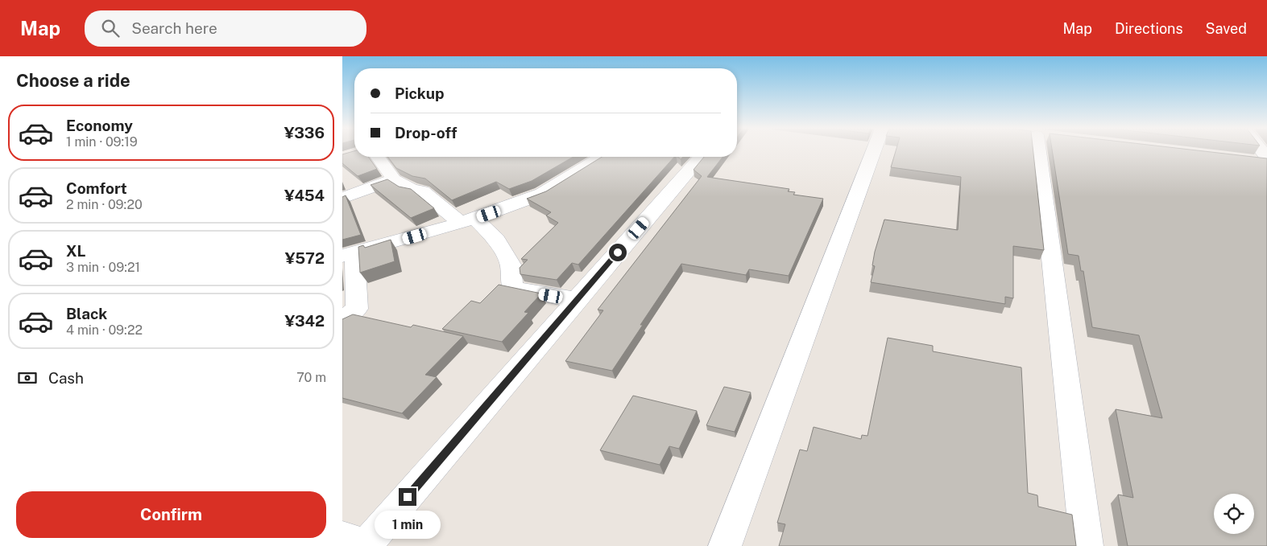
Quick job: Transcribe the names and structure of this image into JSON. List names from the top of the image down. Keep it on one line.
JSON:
{"page":{"header":"Map","search":"Search here","nav":["Map","Directions","Saved"],"heading":"Choose a ride","banner":["Pickup","Drop-off"],"list":[{"name":"Economy","note":"1 min · 09:19","value":"¥336"},{"name":"Comfort","note":"2 min · 09:20","value":"¥454"},{"name":"XL","note":"3 min · 09:21","value":"¥572"},{"name":"Black","note":"4 min · 09:22","value":"¥342"}],"pay":["Cash","70 m"],"buttons":"Confirm","bubble":"1 min"}}
